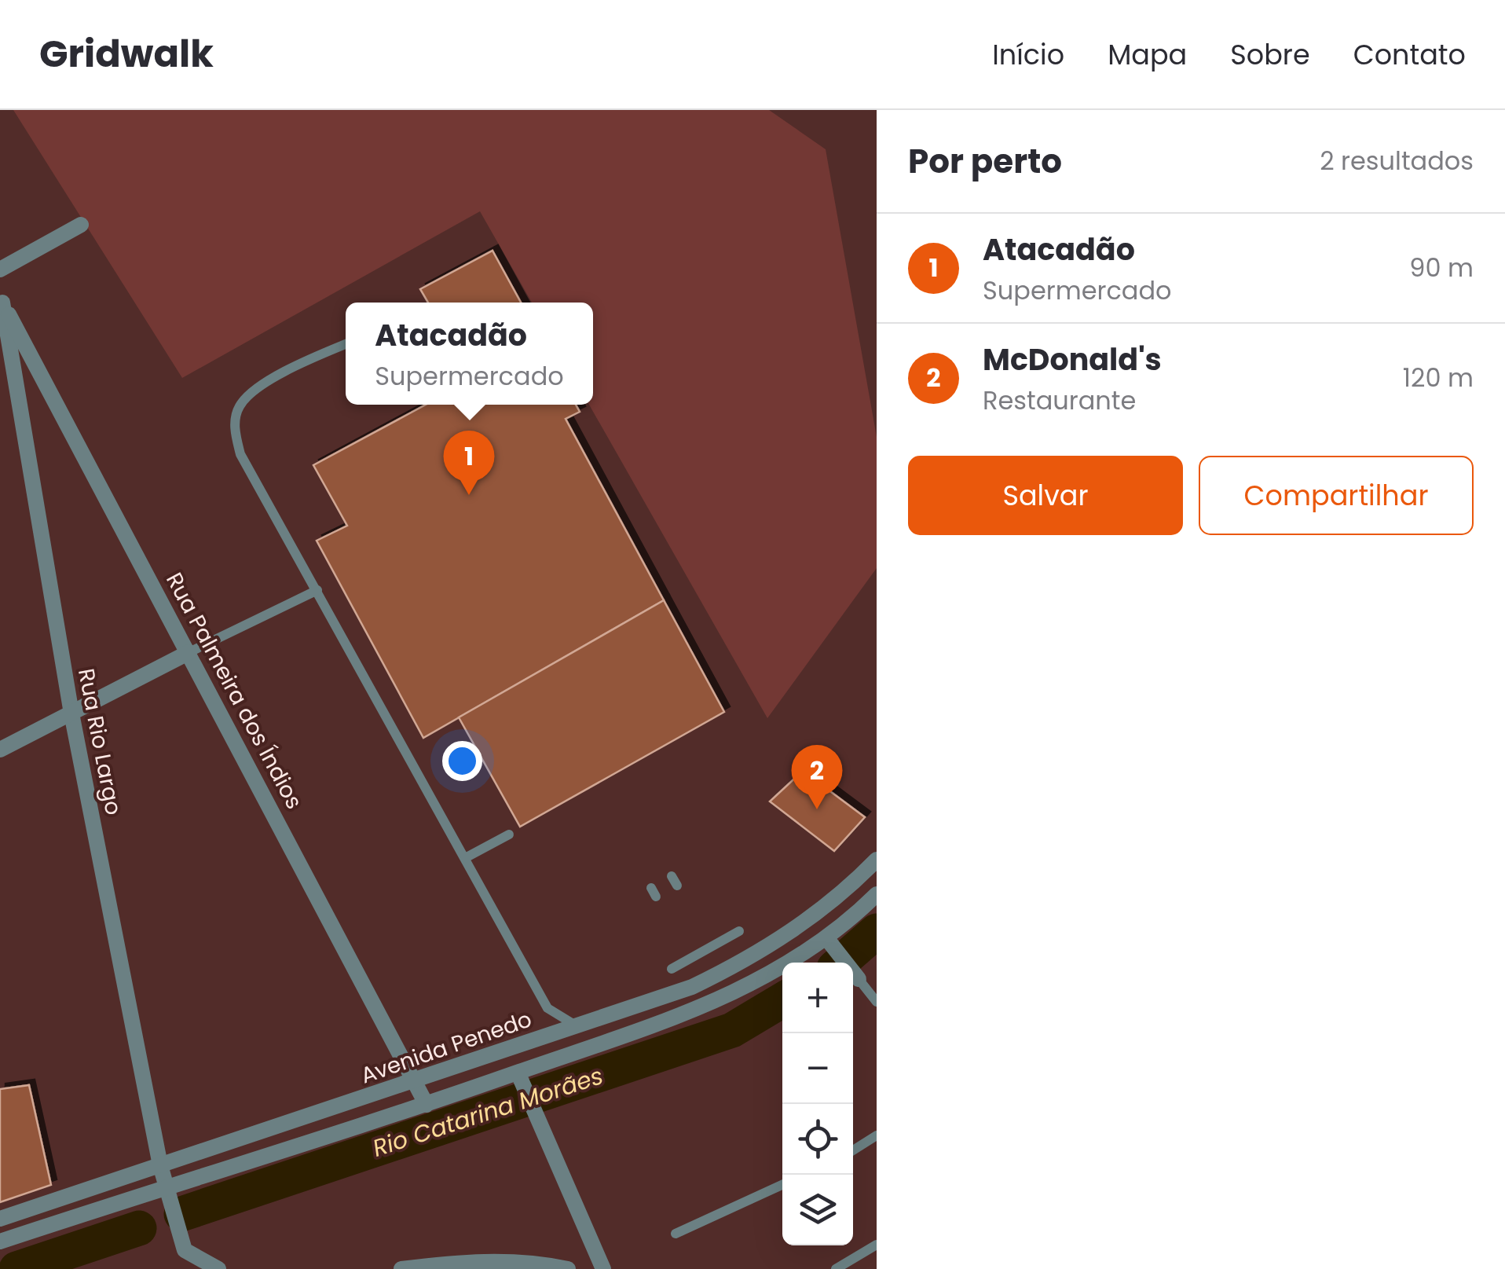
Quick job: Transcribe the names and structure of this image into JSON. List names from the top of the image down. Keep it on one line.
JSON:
{"streets":{"street":["Rua Palmeira dos Índios","Rua Rio Largo","Avenida Penedo"]},"crossings":[["Rua Palmeira dos Índios","Rua Rio Largo"],["Rua Palmeira dos Índios","Avenida Penedo"],["Rua Rio Largo","Avenida Penedo"]],"water":["Rio Catarina Morães"],"page":{"header":"Gridwalk","nav":["Início","Mapa","Sobre","Contato"],"heading":["Por perto","2 resultados"],"list":[{"mark":"1","name":"Atacadão","note":"Supermercado","value":"90 m"},{"mark":"2","name":"McDonald's","note":"Restaurante","value":"120 m"}],"popup":["Atacadão","Supermercado"],"pins":["1","2"],"buttons":["Salvar","Compartilhar"],"map_buttons":["+","−"]}}
